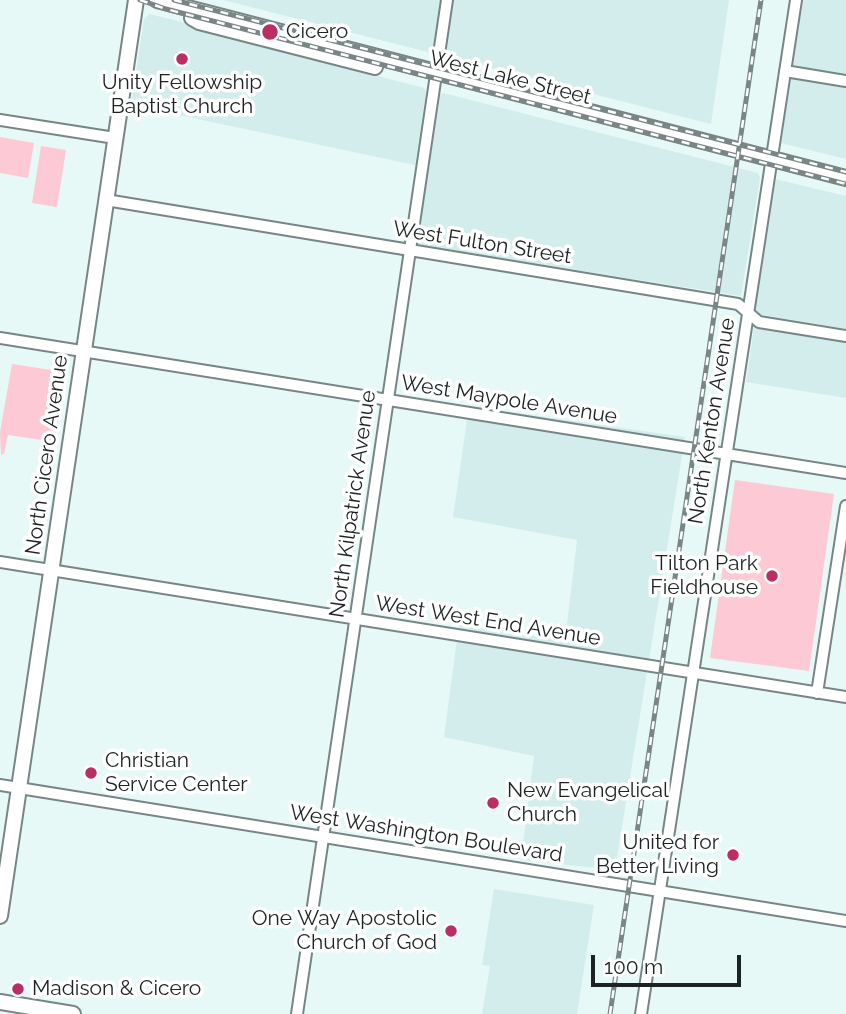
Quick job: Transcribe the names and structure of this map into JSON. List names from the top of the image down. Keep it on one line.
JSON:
{"streets":{"main road":["West Lake Street","North Cicero Avenue"],"street":["West Fulton Street","West Maypole Avenue","North Kenton Avenue","North Kilpatrick Avenue","West West End Avenue","West Washington Boulevard"]},"crossings":[["West Lake Street","North Kenton Avenue"],["West Lake Street","North Kilpatrick Avenue"],["West Fulton Street","North Kenton Avenue"],["West Fulton Street","North Cicero Avenue"],["West Fulton Street","North Kilpatrick Avenue"],["West Maypole Avenue","North Kenton Avenue"],["West Maypole Avenue","North Cicero Avenue"],["West Maypole Avenue","North Kilpatrick Avenue"],["North Kenton Avenue","West West End Avenue"],["North Kenton Avenue","West Washington Boulevard"],["North Cicero Avenue","West West End Avenue"],["North Cicero Avenue","West Washington Boulevard"],["North Kilpatrick Avenue","West West End Avenue"],["North Kilpatrick Avenue","West Washington Boulevard"]],"places":["Cicero","Unity Fellowship Baptist Church","Tilton Park Fieldhouse","Christian Service Center","New Evangelical Church","United for Better Living","One Way Apostolic Church of God","Madison & Cicero"],"scale_bar":"100 m"}
